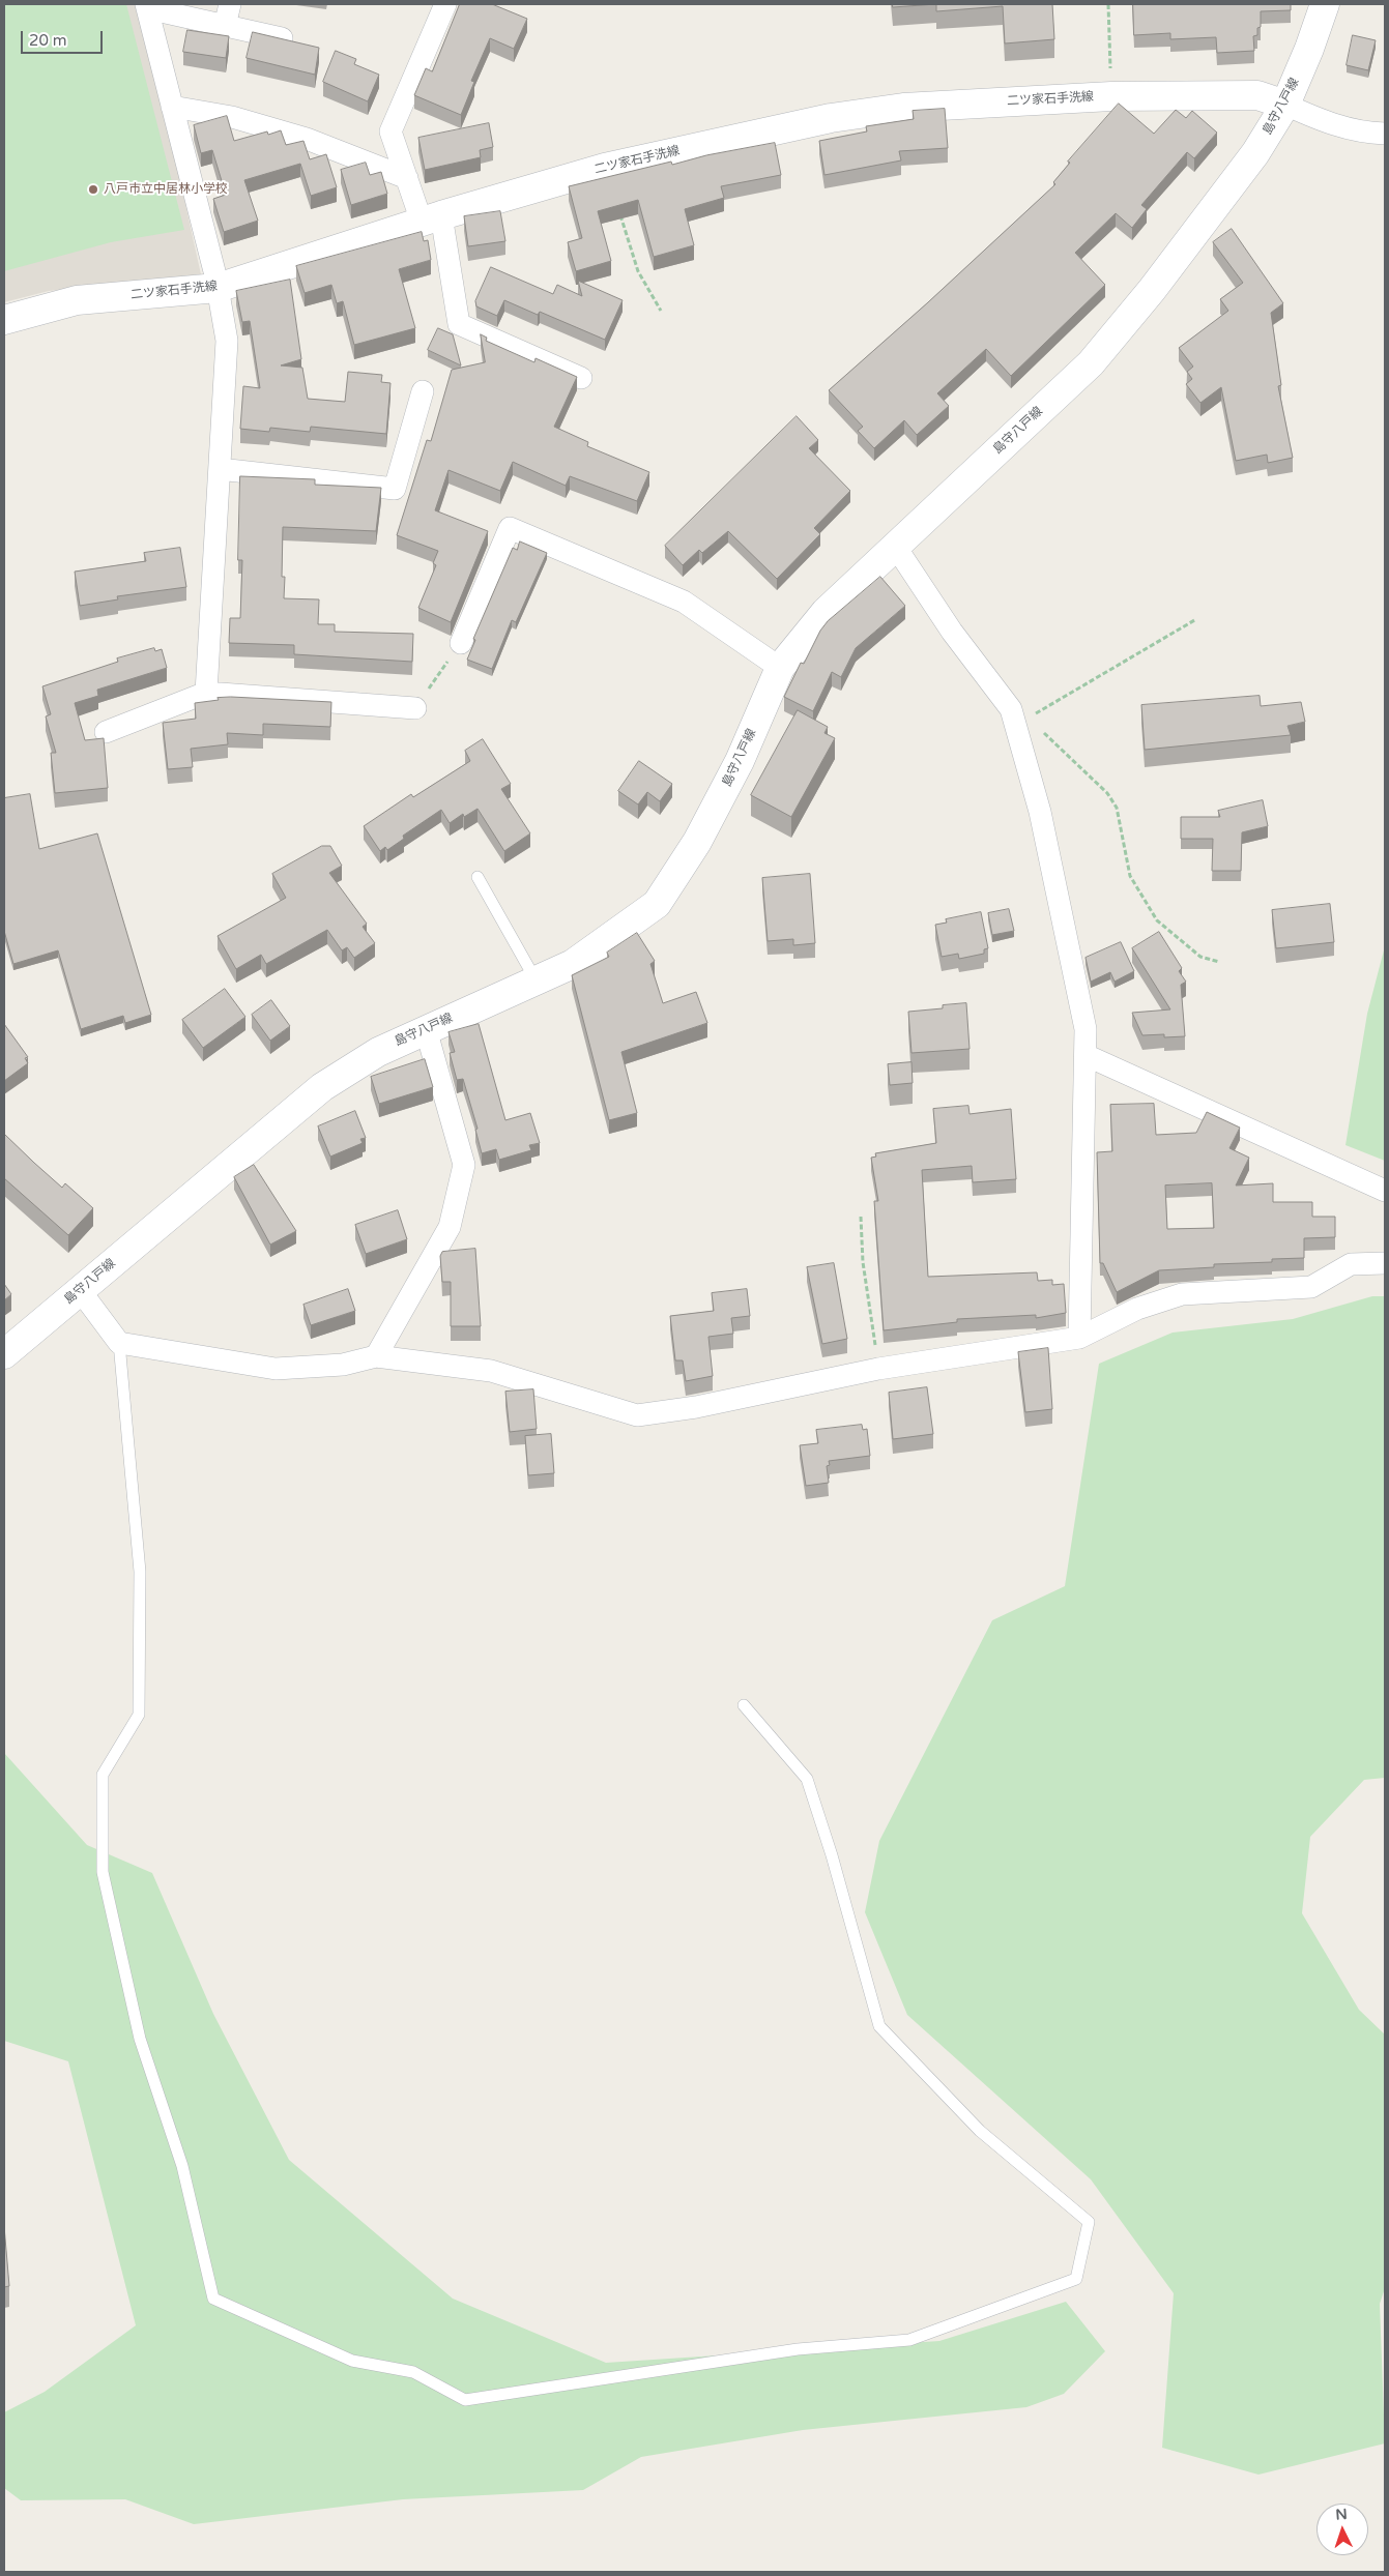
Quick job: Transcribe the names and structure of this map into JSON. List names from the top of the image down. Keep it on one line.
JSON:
{"streets":{"main road":["二ツ家石手洗線","島守八戸線"]},"crossings":[["二ツ家石手洗線","島守八戸線"]],"places":["八戸市立中居林小学校"],"scale_bar":"20 m","north":"top"}
